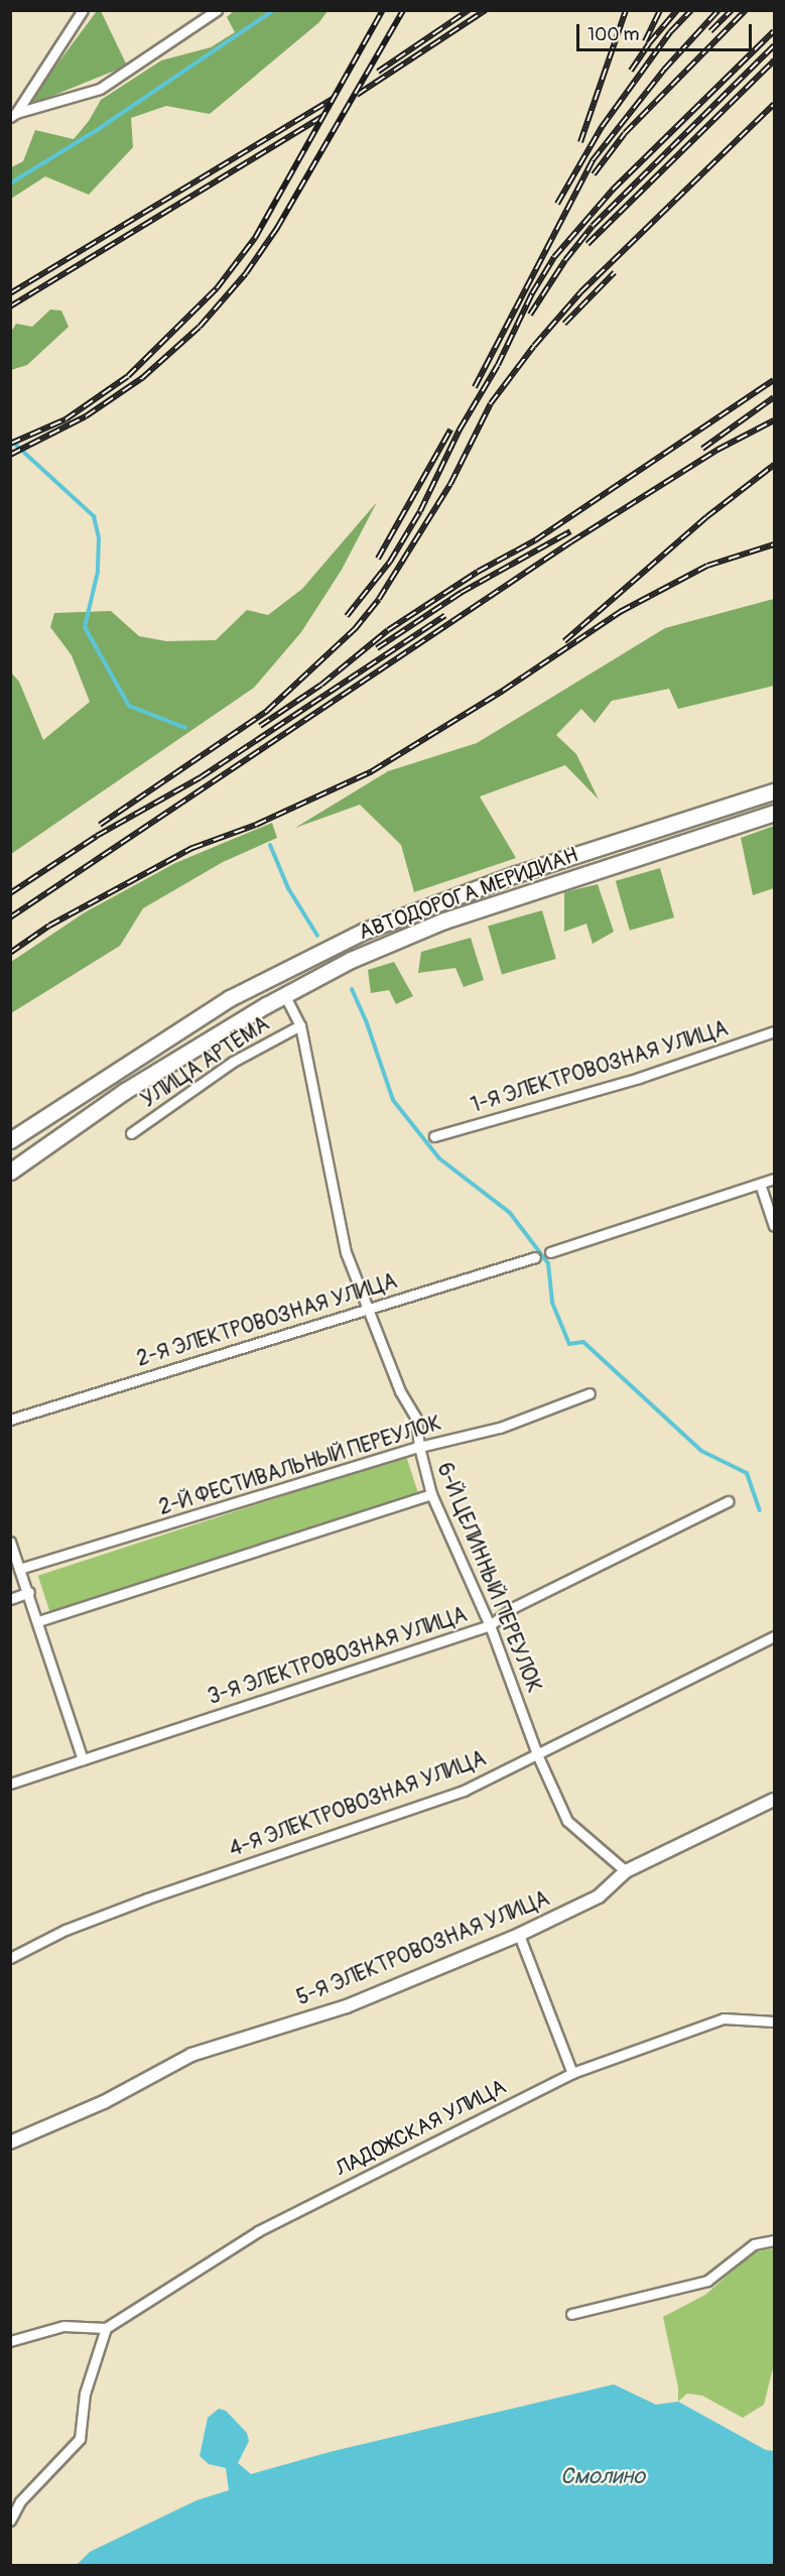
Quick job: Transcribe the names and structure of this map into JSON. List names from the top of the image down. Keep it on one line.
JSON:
{"streets":{"main road":["АВТОДОРОГА МЕРИДИАН"],"street":["УЛИЦА АРТЁМА","1-Я ЭЛЕКТРОВОЗНАЯ УЛИЦА","2-Я ЭЛЕКТРОВОЗНАЯ УЛИЦА","2-Й ФЕСТИВАЛЬНЫЙ ПЕРЕУЛОК","6-Й ЦЕЛИННЫЙ ПЕРЕУЛОК","3-Я ЭЛЕКТРОВОЗНАЯ УЛИЦА","4-Я ЭЛЕКТРОВОЗНАЯ УЛИЦА","5-Я ЭЛЕКТРОВОЗНАЯ УЛИЦА","ЛАДОЖСКАЯ УЛИЦА"]},"crossings":[["АВТОДОРОГА МЕРИДИАН","6-Й ЦЕЛИННЫЙ ПЕРЕУЛОК"],["УЛИЦА АРТЁМА","6-Й ЦЕЛИННЫЙ ПЕРЕУЛОК"],["2-Я ЭЛЕКТРОВОЗНАЯ УЛИЦА","6-Й ЦЕЛИННЫЙ ПЕРЕУЛОК"],["2-Й ФЕСТИВАЛЬНЫЙ ПЕРЕУЛОК","6-Й ЦЕЛИННЫЙ ПЕРЕУЛОК"],["6-Й ЦЕЛИННЫЙ ПЕРЕУЛОК","3-Я ЭЛЕКТРОВОЗНАЯ УЛИЦА"],["6-Й ЦЕЛИННЫЙ ПЕРЕУЛОК","4-Я ЭЛЕКТРОВОЗНАЯ УЛИЦА"],["6-Й ЦЕЛИННЫЙ ПЕРЕУЛОК","5-Я ЭЛЕКТРОВОЗНАЯ УЛИЦА"]],"water":["Смолино"],"scale_bar":"100 m"}
